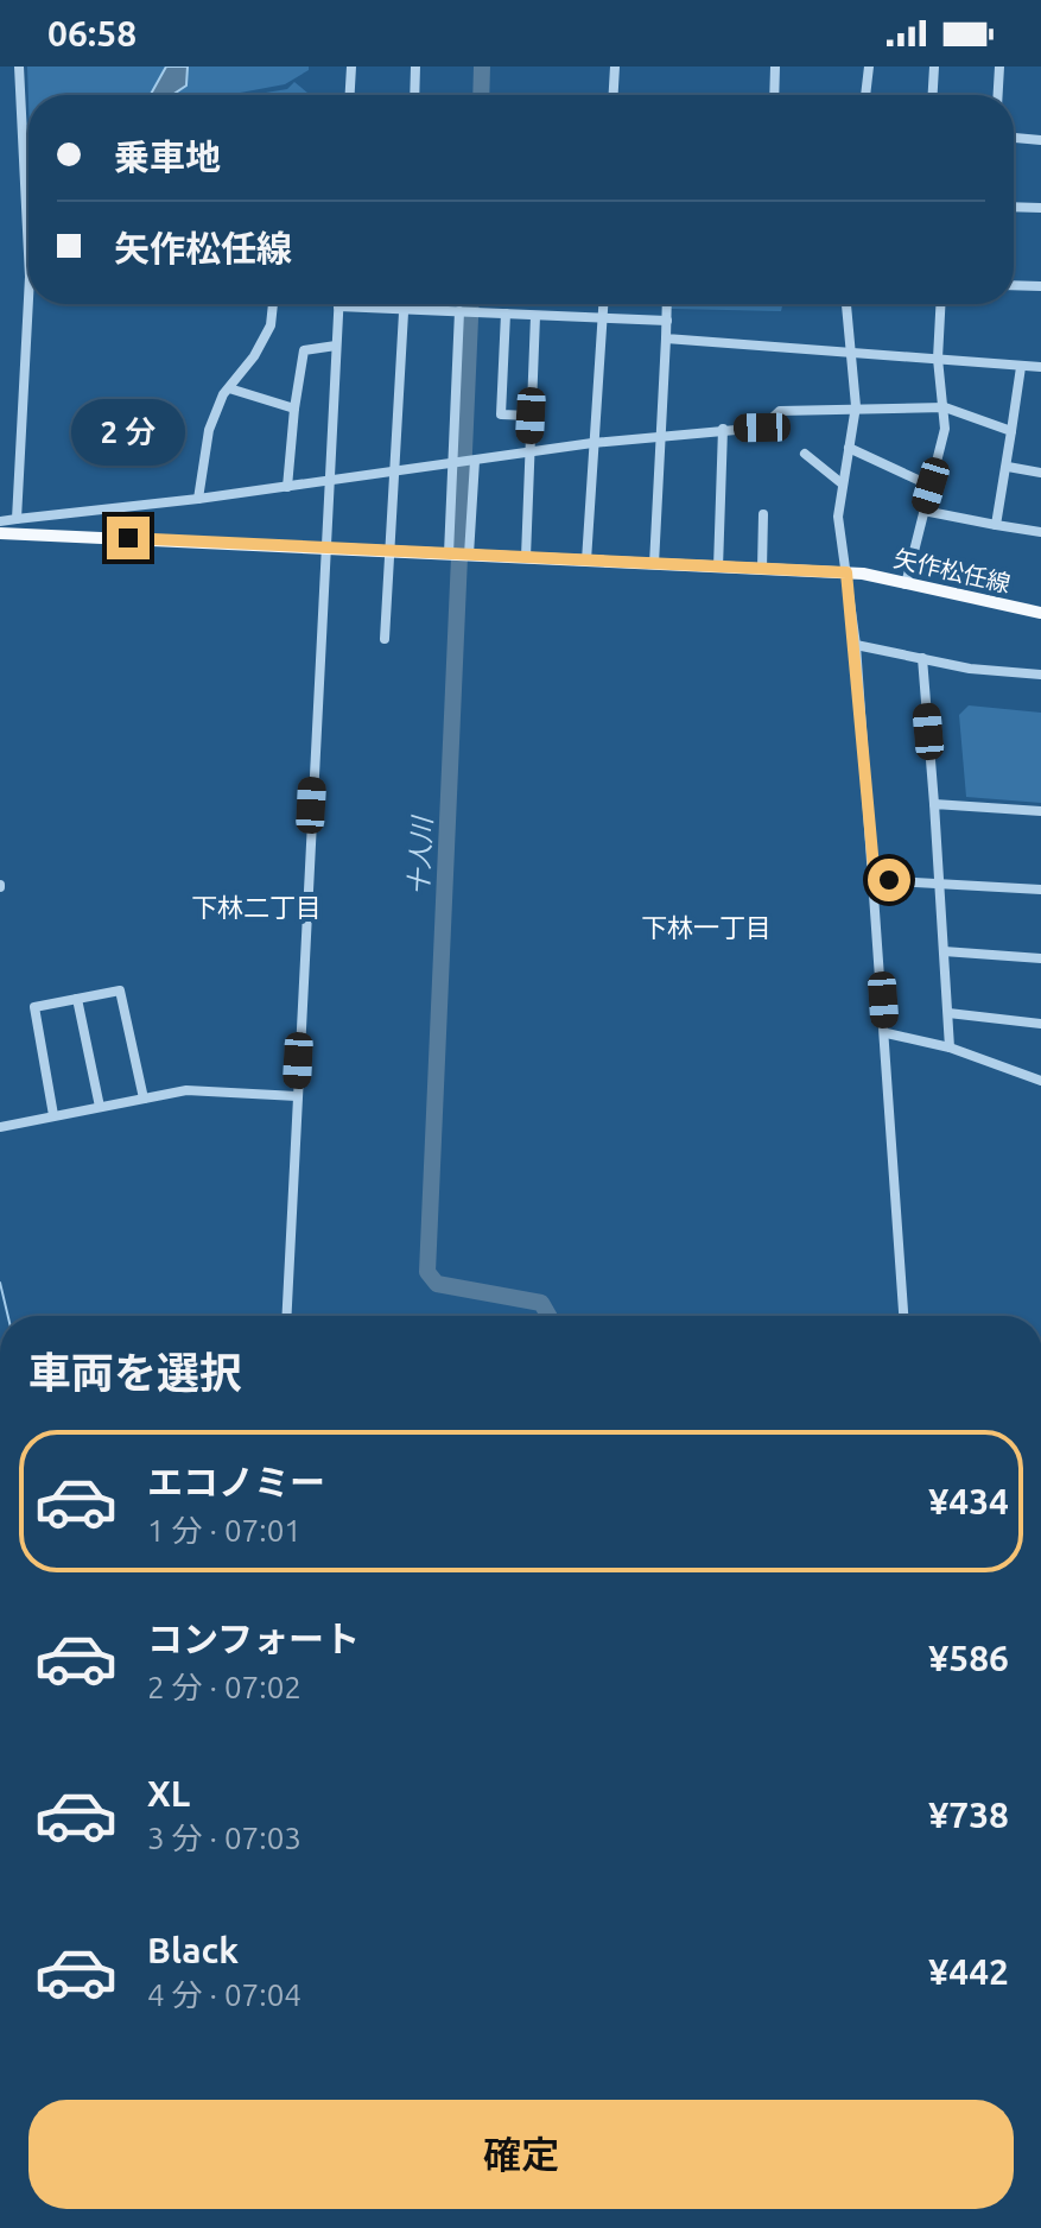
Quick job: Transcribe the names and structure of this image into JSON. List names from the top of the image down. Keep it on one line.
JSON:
{"streets":{"main road":["矢作松任線"]},"districts":["下林二丁目","下林一丁目"],"water":["十人川"],"page":{"status":"06:58","banner":["乗車地","矢作松任線"],"bubble":"2 分","heading":"車両を選択","list":[{"name":"エコノミー","note":"1 分 · 07:01","value":"¥434"},{"name":"コンフォート","note":"2 分 · 07:02","value":"¥586"},{"name":"XL","note":"3 分 · 07:03","value":"¥738"},{"name":"Black","note":"4 分 · 07:04","value":"¥442"}],"buttons":"確定"}}
